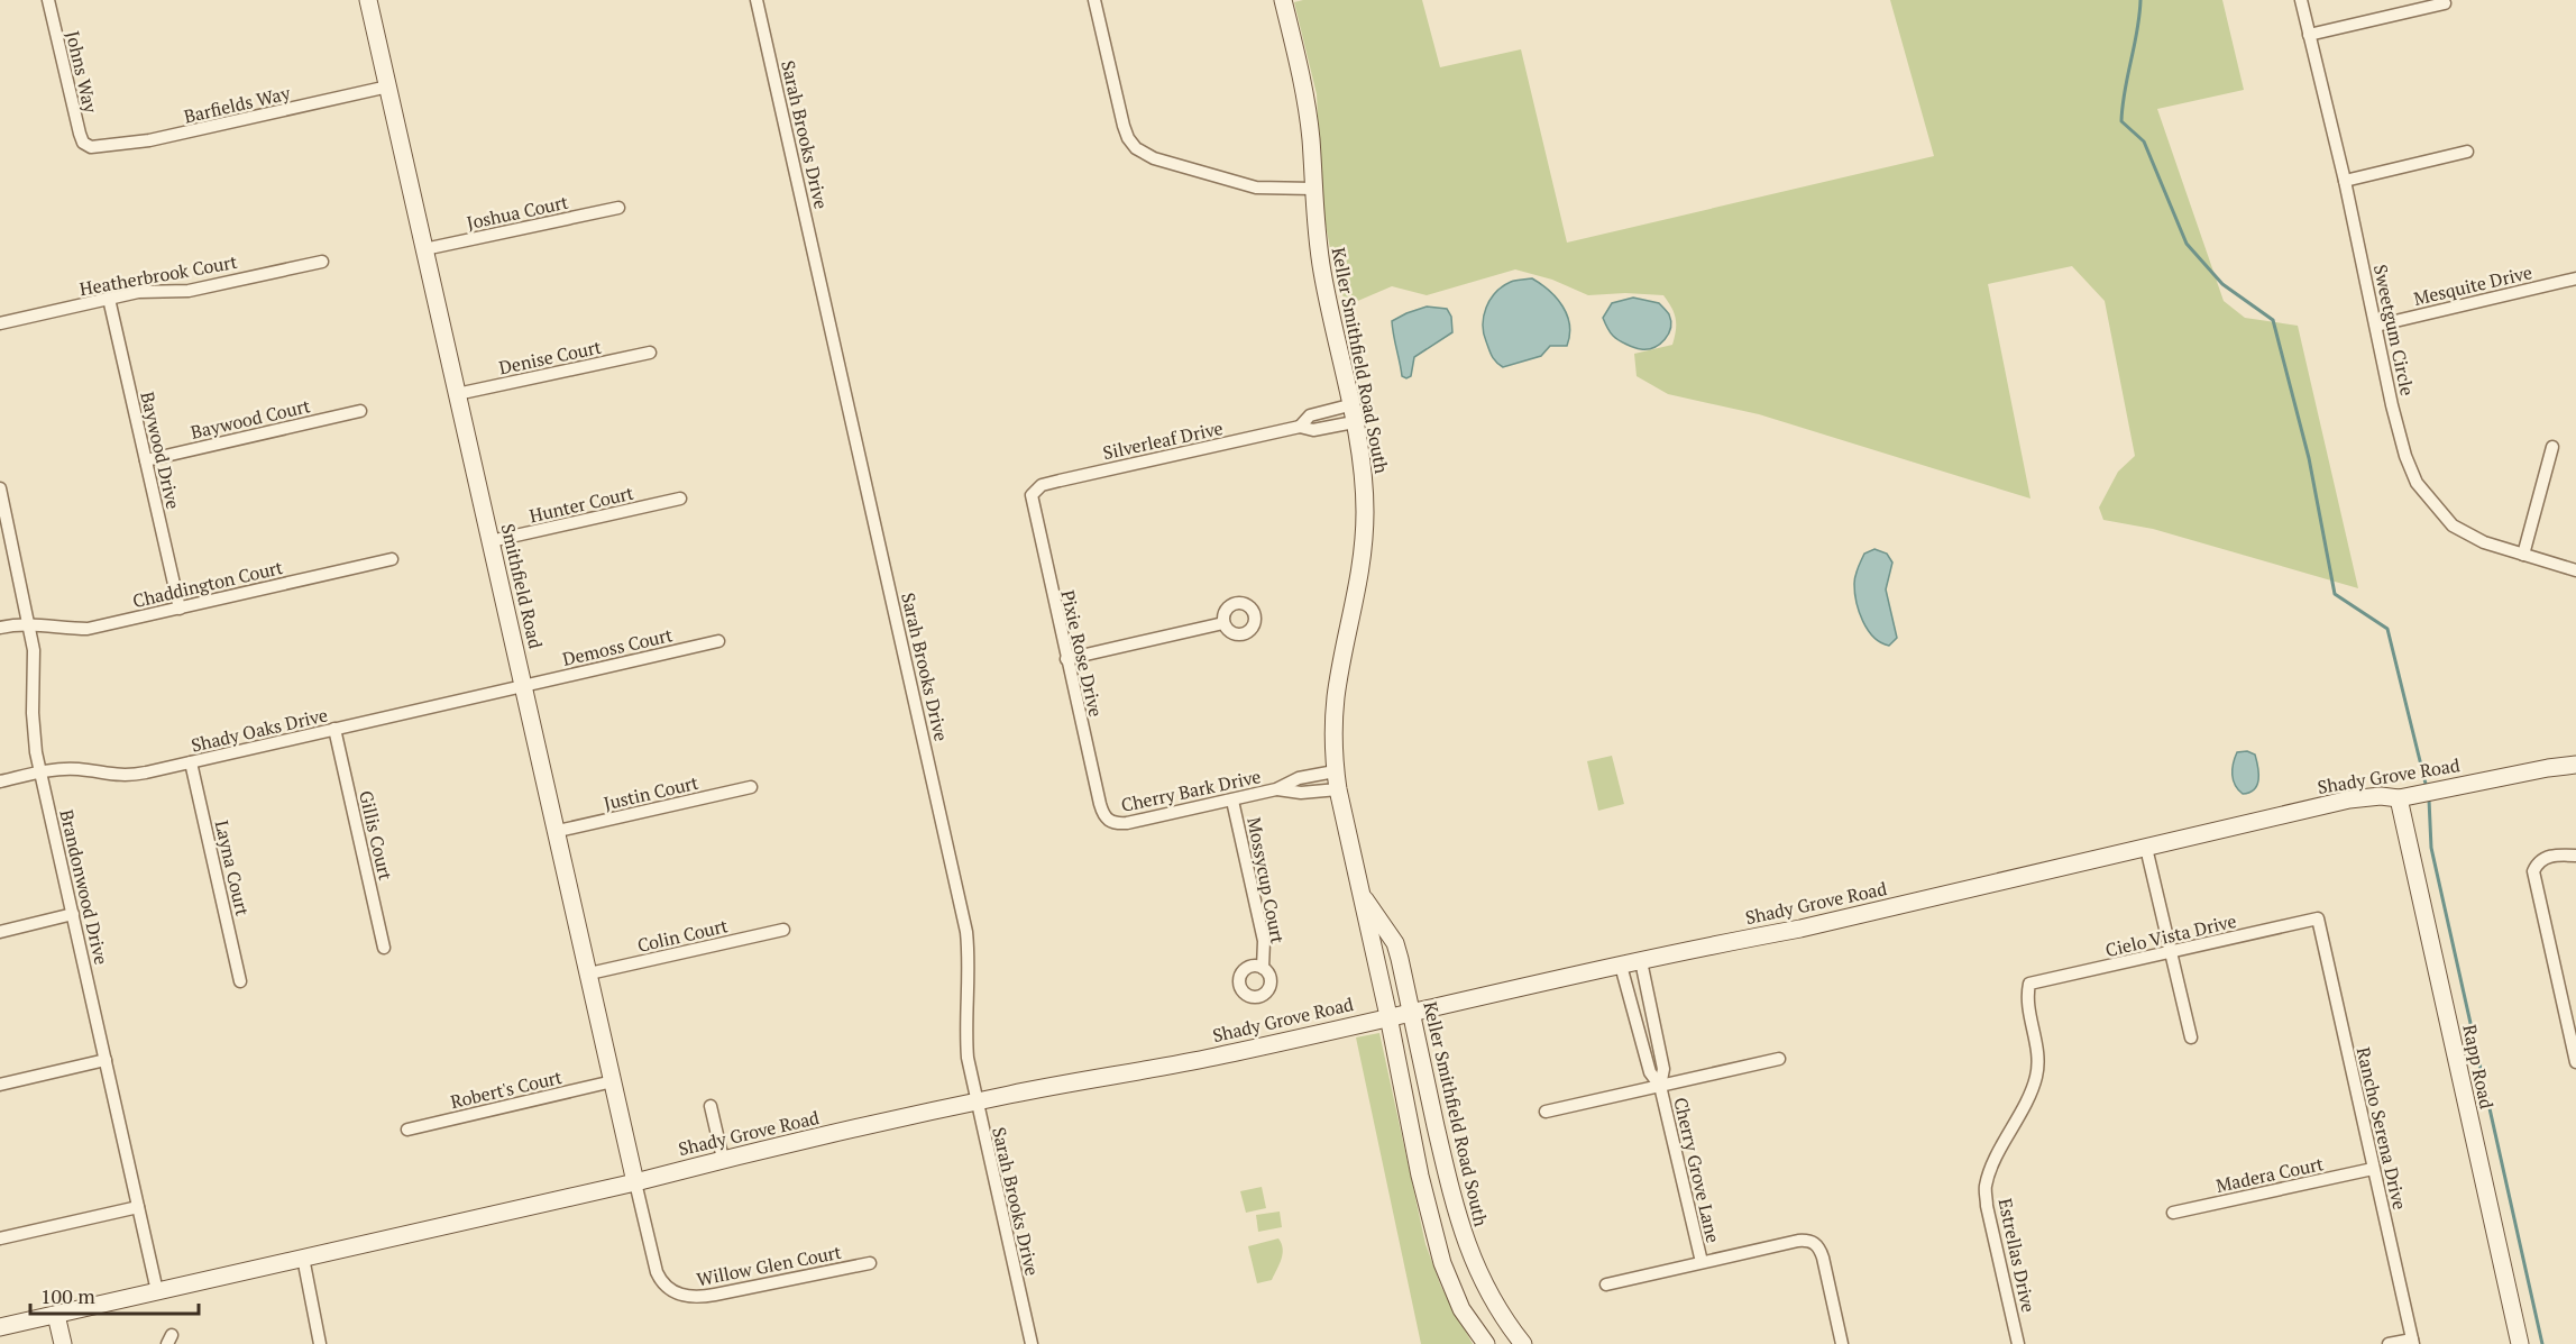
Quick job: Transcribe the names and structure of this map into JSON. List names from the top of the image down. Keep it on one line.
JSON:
{"streets":{"main road":["Keller Smithfield Road South","Smithfield Road","Shady Grove Road","Rapp Road"],"street":["Johns Way","Barfields Way","Sarah Brooks Drive","Joshua Court","Heatherbrook Court","Mesquite Drive","Sweetgum Circle","Denise Court","Baywood Court","Silverleaf Drive","Baywood Drive","Hunter Court","Chaddington Court","Demoss Court","Pixie Rose Drive","Shady Oaks Drive","Cherry Bark Drive","Justin Court","Gillis Court","Layna Court","Mossycup Court","Brandonwood Drive","Colin Court","Cielo Vista Drive","Robert's Court","Rancho Serena Drive","Cherry Grove Lane","Madera Court","Estrellas Drive","Willow Glen Court"]},"crossings":[["Johns Way","Barfields Way"],["Barfields Way","Smithfield Road"],["Sarah Brooks Drive","Shady Grove Road"],["Joshua Court","Smithfield Road"],["Heatherbrook Court","Baywood Drive"],["Mesquite Drive","Sweetgum Circle"],["Denise Court","Smithfield Road"],["Keller Smithfield Road South","Silverleaf Drive"],["Keller Smithfield Road South","Shady Grove Road"],["Keller Smithfield Road South","Cherry Bark Drive"],["Baywood Court","Baywood Drive"],["Silverleaf Drive","Pixie Rose Drive"],["Baywood Drive","Chaddington Court"],["Hunter Court","Smithfield Road"],["Chaddington Court","Brandonwood Drive"],["Smithfield Road","Demoss Court"],["Smithfield Road","Shady Oaks Drive"],["Smithfield Road","Shady Grove Road"],["Smithfield Road","Justin Court"],["Smithfield Road","Colin Court"],["Smithfield Road","Robert's Court"],["Smithfield Road","Willow Glen Court"],["Demoss Court","Shady Oaks Drive"],["Pixie Rose Drive","Cherry Bark Drive"],["Shady Oaks Drive","Gillis Court"],["Shady Oaks Drive","Layna Court"],["Shady Oaks Drive","Brandonwood Drive"],["Shady Grove Road","Brandonwood Drive"],["Shady Grove Road","Rapp Road"],["Shady Grove Road","Cherry Grove Lane"],["Shady Grove Road","Willow Glen Court"],["Cherry Bark Drive","Mossycup Court"],["Cielo Vista Drive","Rancho Serena Drive"],["Cielo Vista Drive","Estrellas Drive"],["Rancho Serena Drive","Madera Court"]],"scale_bar":"100 m"}
